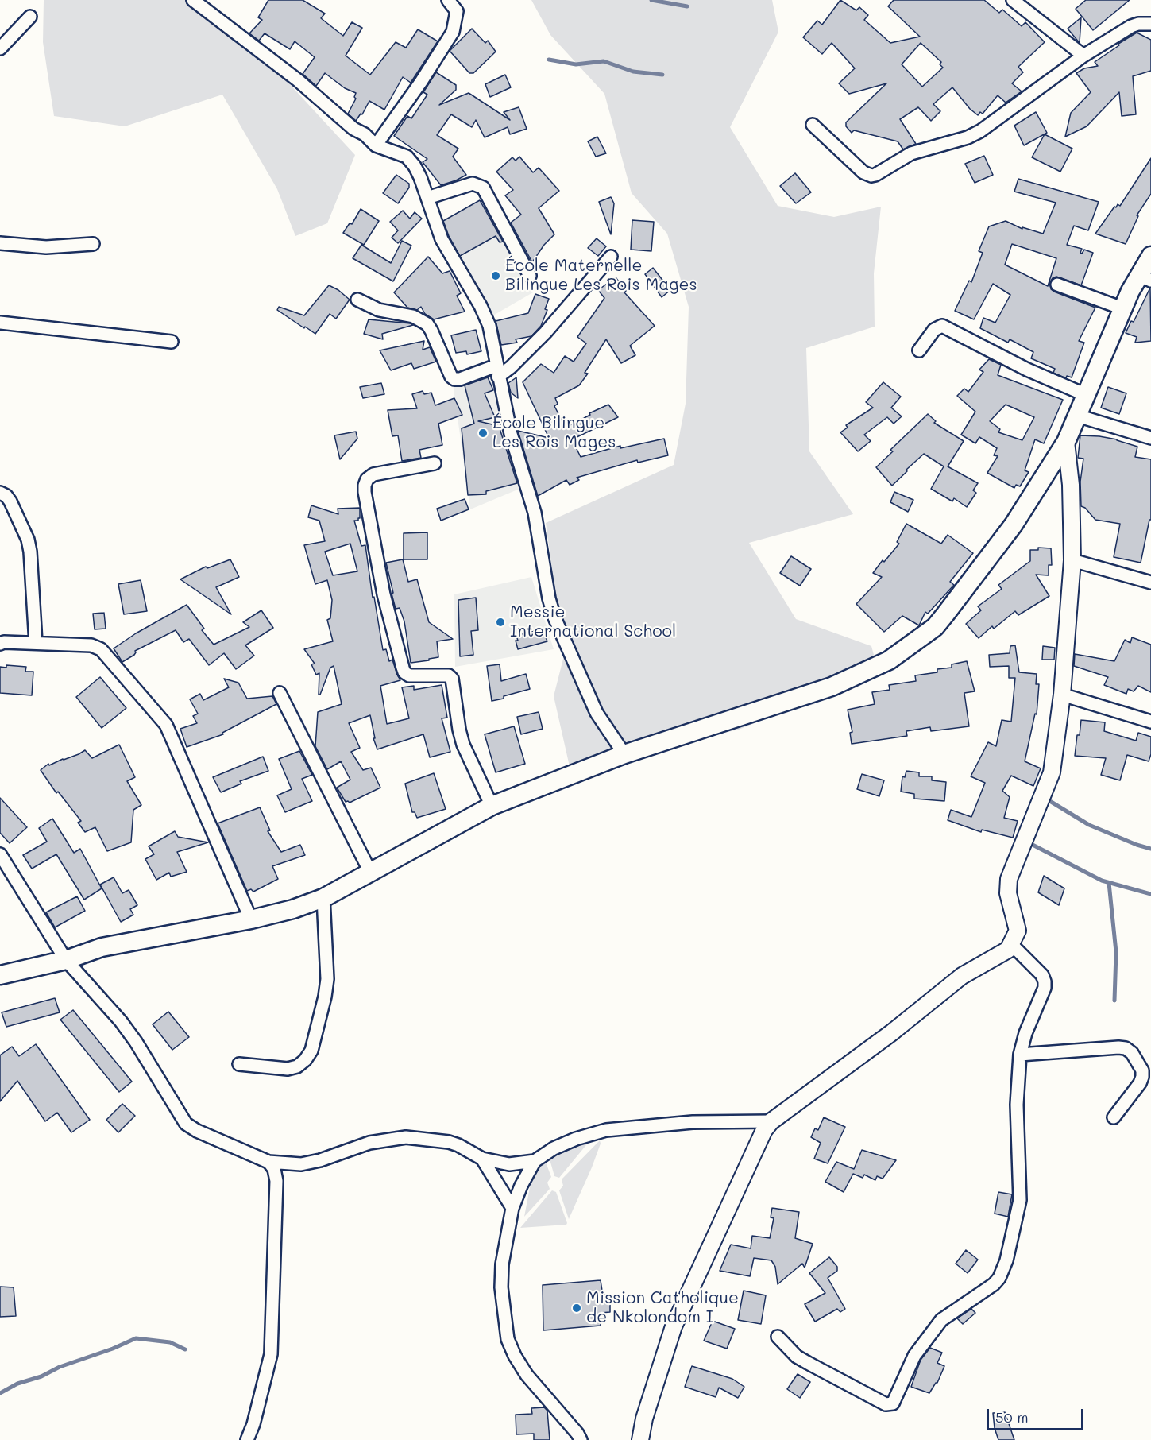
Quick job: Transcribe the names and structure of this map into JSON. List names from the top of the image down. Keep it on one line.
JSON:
{"places":["École Maternelle Bilingue Les Rois Mages","École Bilingue Les Rois Mages","Messie International School","Mission Catholique de Nkolondom I"],"scale_bar":"50 m"}
